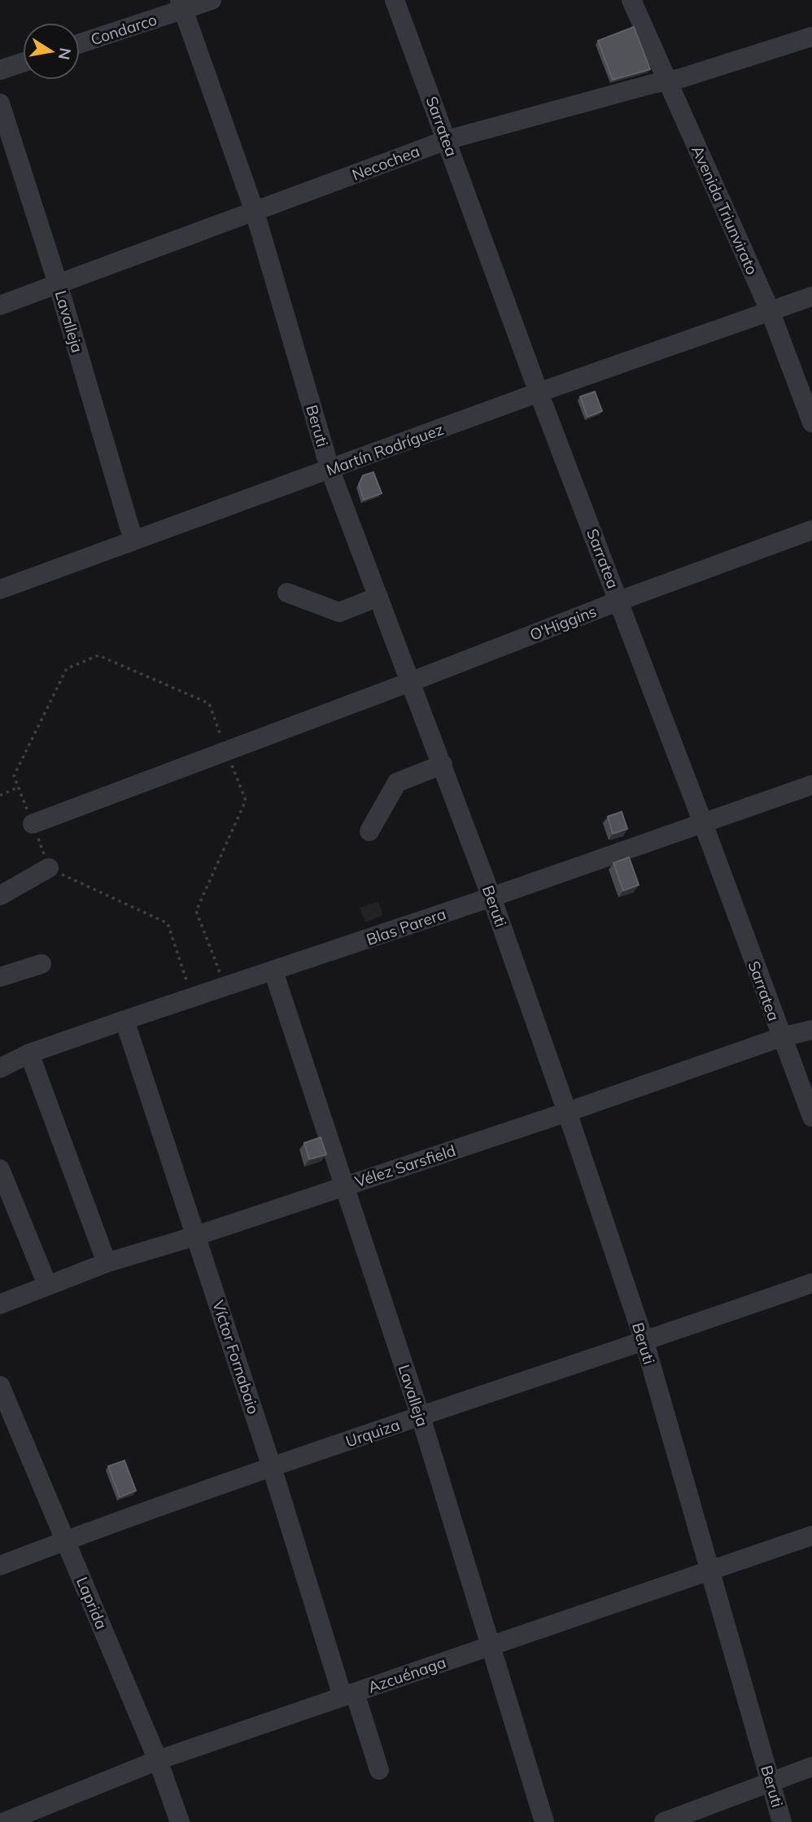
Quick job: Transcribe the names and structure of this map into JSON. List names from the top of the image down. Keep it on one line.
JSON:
{"streets":{"street":["Condarco","Sarratea","Necochea","Avenida Triunvirato","Lavalleja","Beruti","Martín Rodríguez","O'Higgins","Blas Parera","Vélez Sarsfield","Víctor Fornabaio","Urquiza","Laprida","Azcuénaga"]},"crossings":[["Condarco","Beruti"],["Sarratea","Necochea"],["Sarratea","Martín Rodríguez"],["Sarratea","O'Higgins"],["Sarratea","Blas Parera"],["Sarratea","Vélez Sarsfield"],["Necochea","Avenida Triunvirato"],["Necochea","Lavalleja"],["Necochea","Beruti"],["Avenida Triunvirato","Martín Rodríguez"],["Lavalleja","Martín Rodríguez"],["Lavalleja","Blas Parera"],["Lavalleja","Vélez Sarsfield"],["Lavalleja","Urquiza"],["Lavalleja","Azcuénaga"],["Beruti","Martín Rodríguez"],["Beruti","O'Higgins"],["Beruti","Blas Parera"],["Beruti","Vélez Sarsfield"],["Beruti","Urquiza"],["Beruti","Azcuénaga"],["Blas Parera","Víctor Fornabaio"],["Vélez Sarsfield","Víctor Fornabaio"],["Víctor Fornabaio","Urquiza"],["Víctor Fornabaio","Azcuénaga"],["Urquiza","Laprida"],["Laprida","Azcuénaga"]],"north":"right"}
